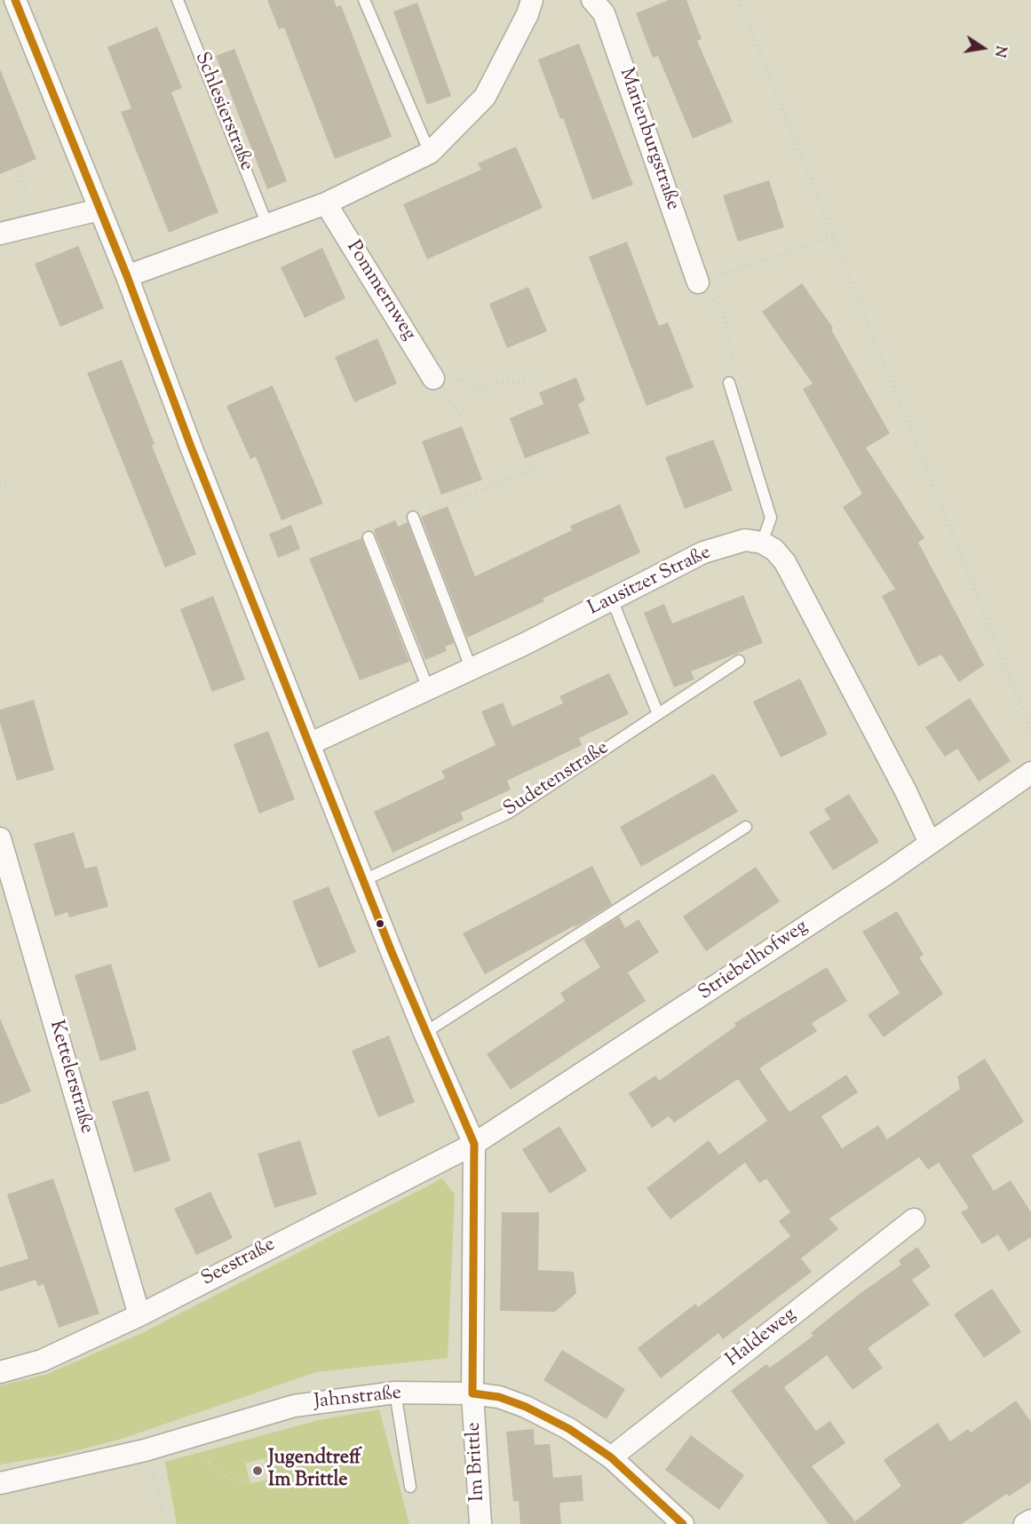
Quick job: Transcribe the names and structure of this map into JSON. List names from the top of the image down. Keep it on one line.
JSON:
{"streets":{"street":["Marienburgstraße","Pommernweg","Lausitzer Straße","Striebelhofweg","Kettelerstraße","Seestraße","Haldeweg","Jahnstraße","Im Brittle"],"lane":["Schlesierstraße","Sudetenstraße"]},"crossings":[["Striebelhofweg","Seestraße"],["Striebelhofweg","Im Brittle"],["Kettelerstraße","Seestraße"],["Seestraße","Im Brittle"],["Haldeweg","Jahnstraße"],["Jahnstraße","Im Brittle"]],"places":["Jugendtreff Im Brittle"],"north":"right"}
